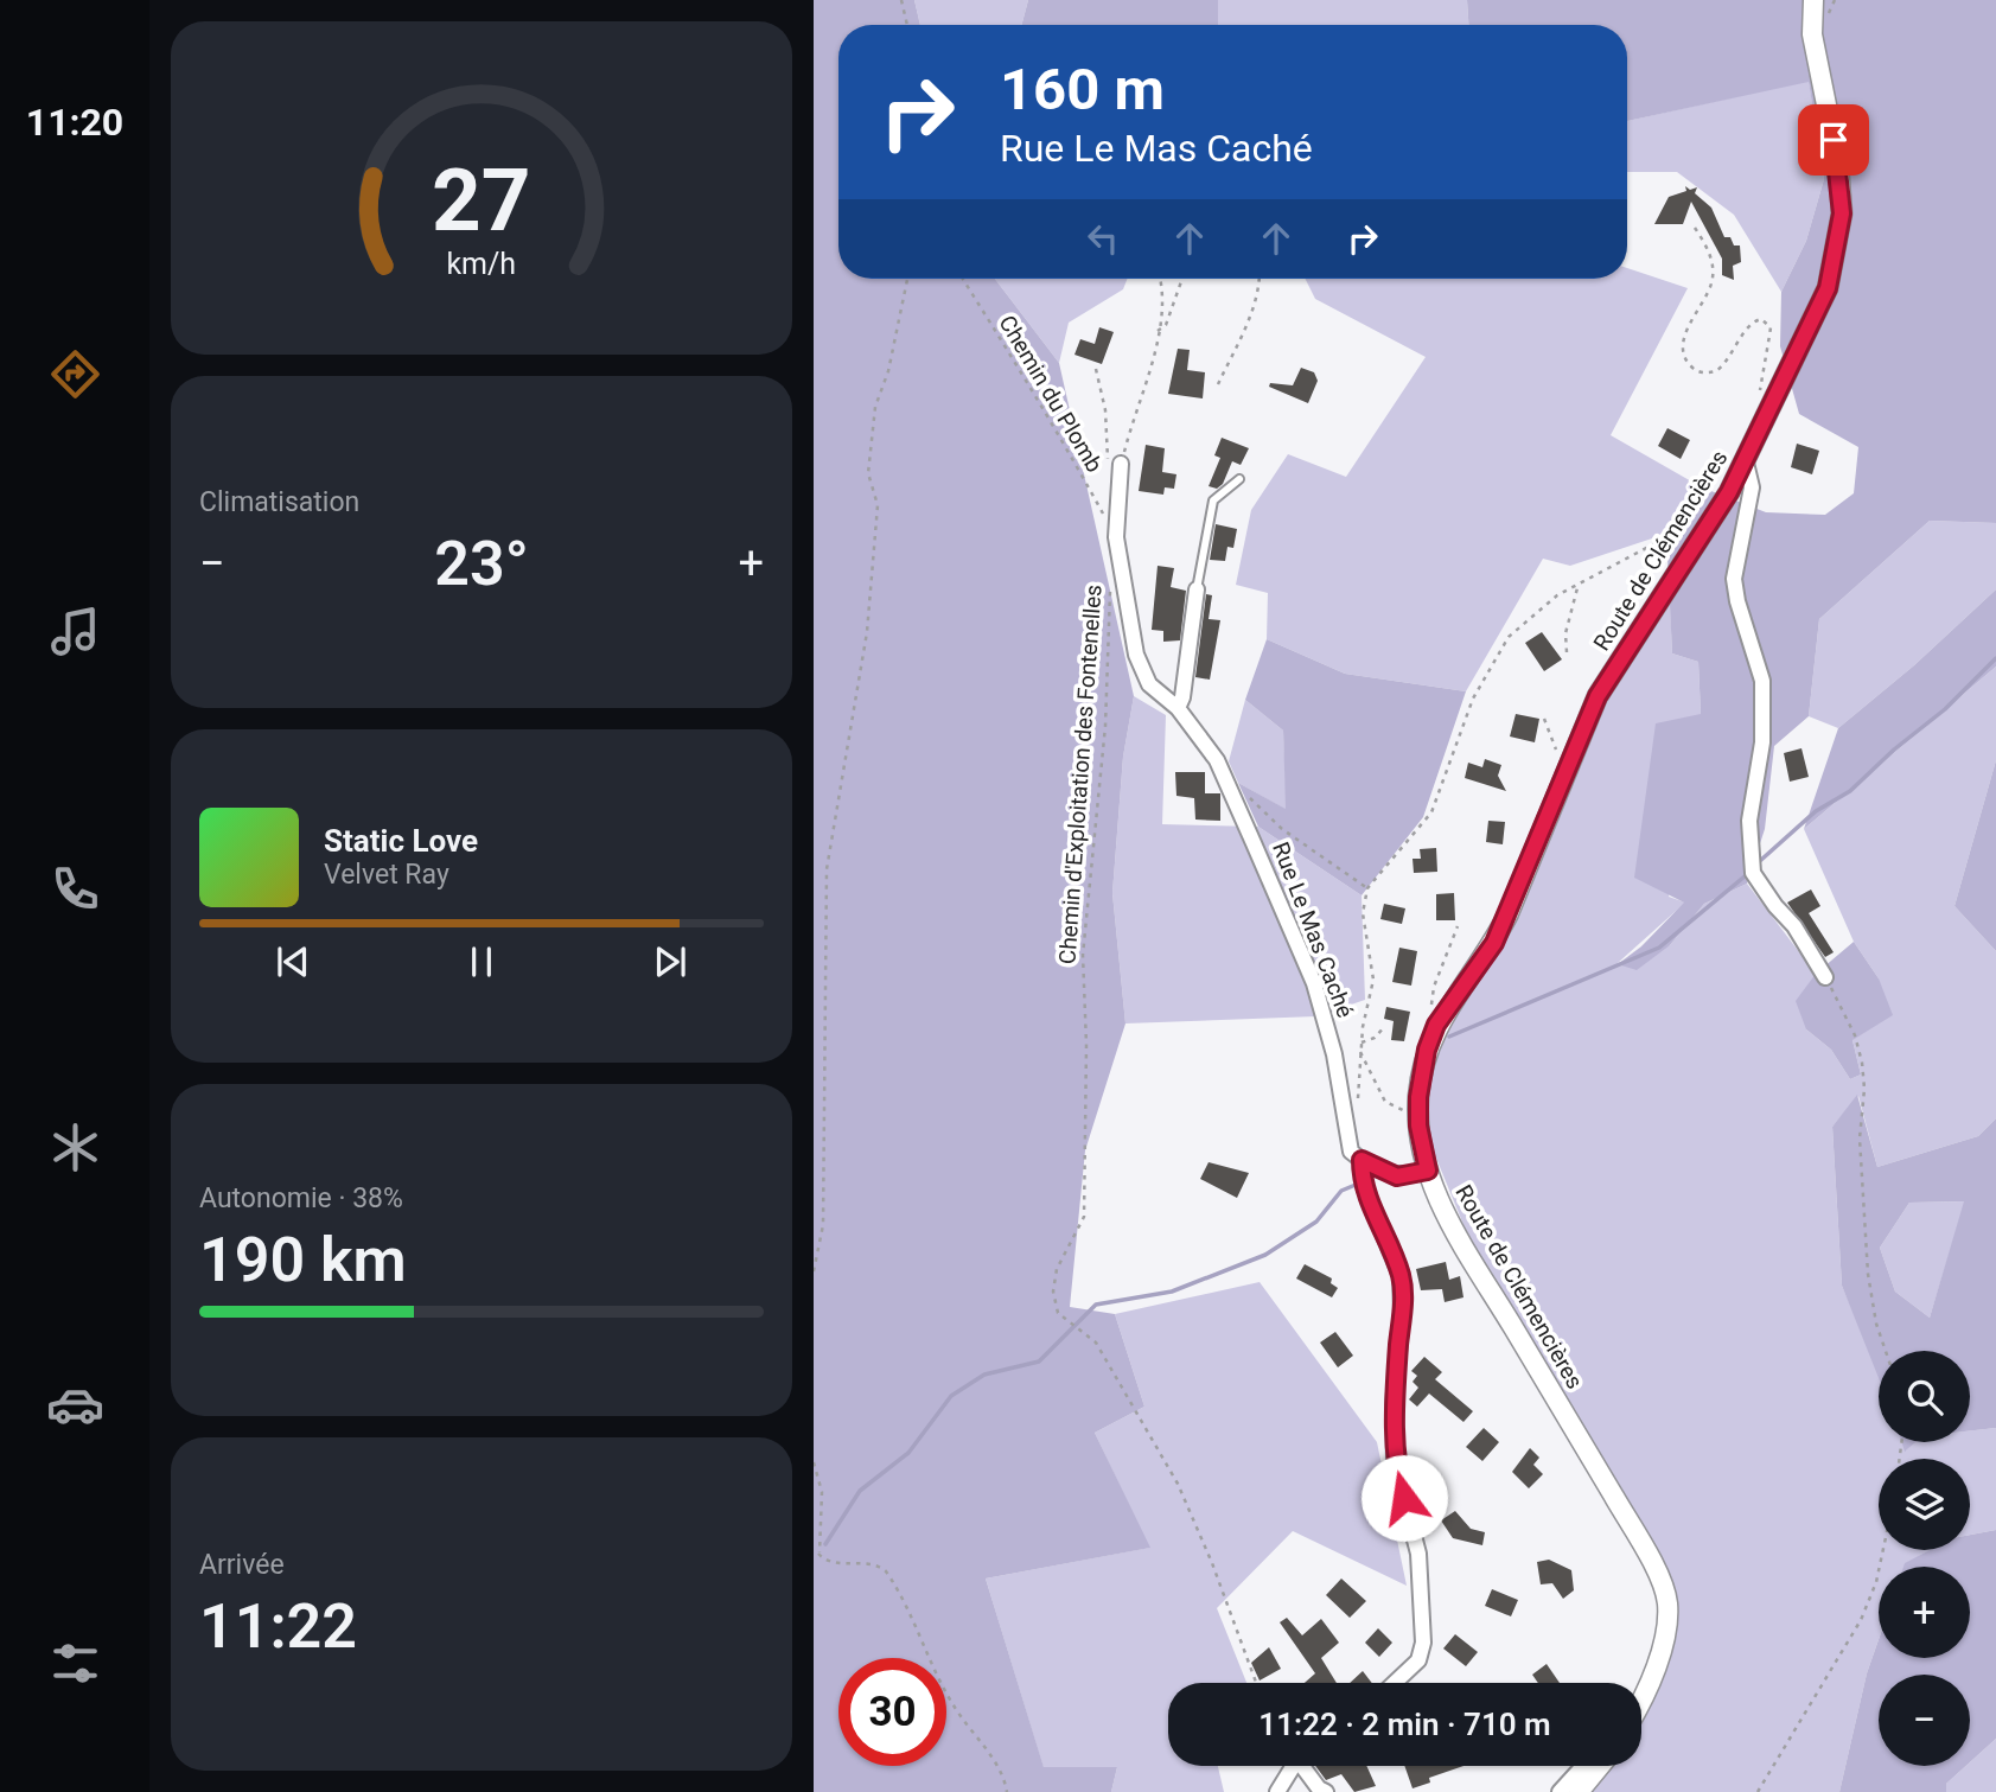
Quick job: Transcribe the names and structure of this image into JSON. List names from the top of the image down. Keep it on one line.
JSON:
{"streets":{"street":["Route de Clémencières","Rue Le Mas Caché"],"path":["Chemin du Plomb","Chemin d'Exploitation des Fontenelles"]},"crossings":[["Chemin du Plomb","Rue Le Mas Caché"]],"page":{"tabs":"11:20","turn":["160 m","Rue Le Mas Caché"],"tile":["Climatisation",["Autonomie · 38%","190 km"],["Arrivée","11:22"]],"heat":["−","23°","+"],"song":["Static Love","Velvet Ray"],"map_buttons":["+","−"],"limit":"30","trip":"11:22 · 2 min · 710 m","gauge":["27","km/h"]}}
